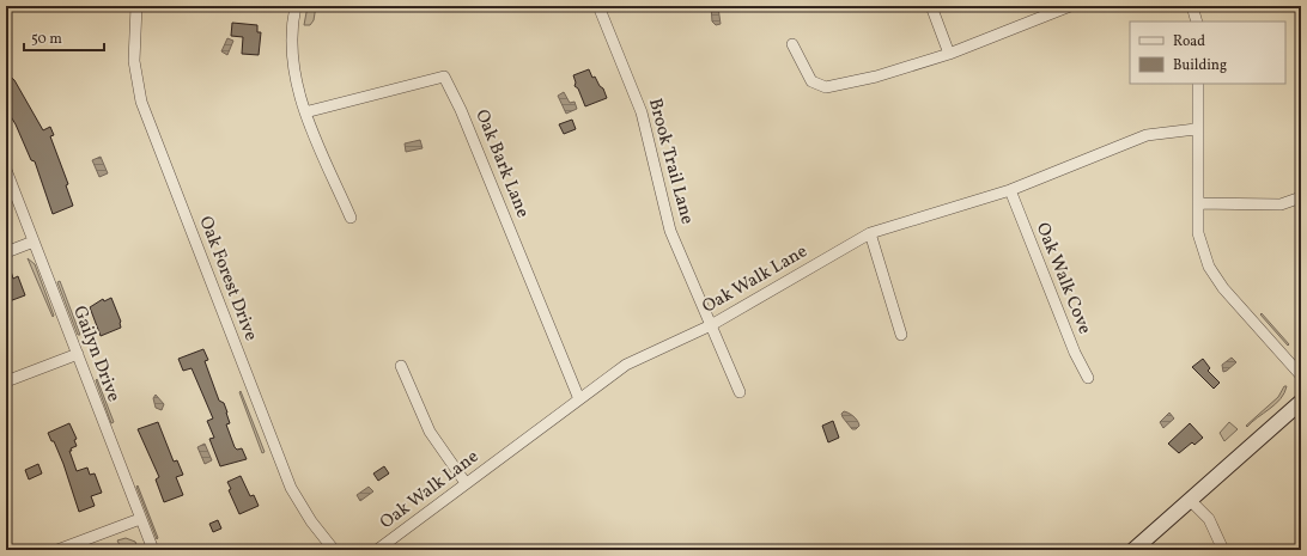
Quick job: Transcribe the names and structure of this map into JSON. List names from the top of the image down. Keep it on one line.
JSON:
{"streets":{"street":["Brook Trail Lane","Oak Bark Lane","Oak Forest Drive","Oak Walk Cove","Oak Walk Lane","Gailyn Drive"]},"crossings":[["Brook Trail Lane","Oak Walk Lane"],["Oak Bark Lane","Oak Walk Lane"],["Oak Walk Cove","Oak Walk Lane"]],"legend":["Road","Building"],"scale_bar":"50 m"}
